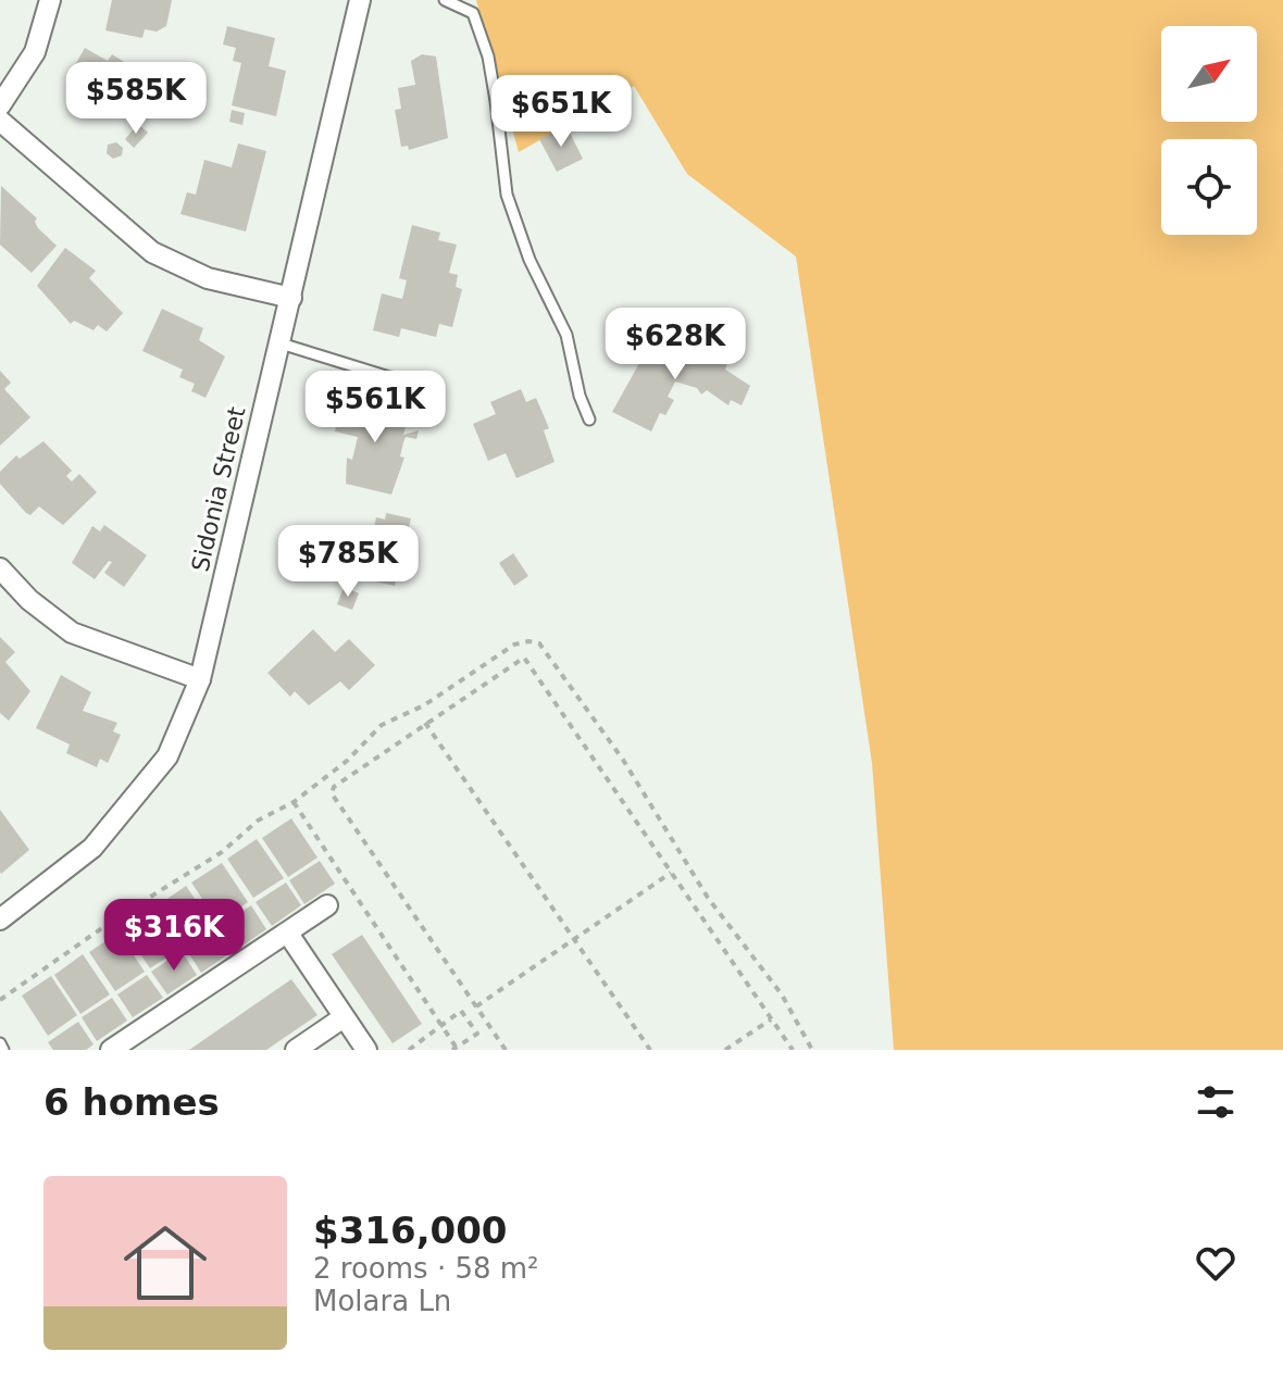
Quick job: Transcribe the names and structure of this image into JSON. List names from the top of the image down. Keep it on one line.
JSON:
{"streets":{"street":["Sidonia Street"]},"north":"top right","page":{"price":["$585K","$651K","$628K","$561K","$785K","$316K"],"heading":"6 homes","list":[{"name":"$316,000","note":"2 rooms · 58 m² · Molara Ln"}]}}
